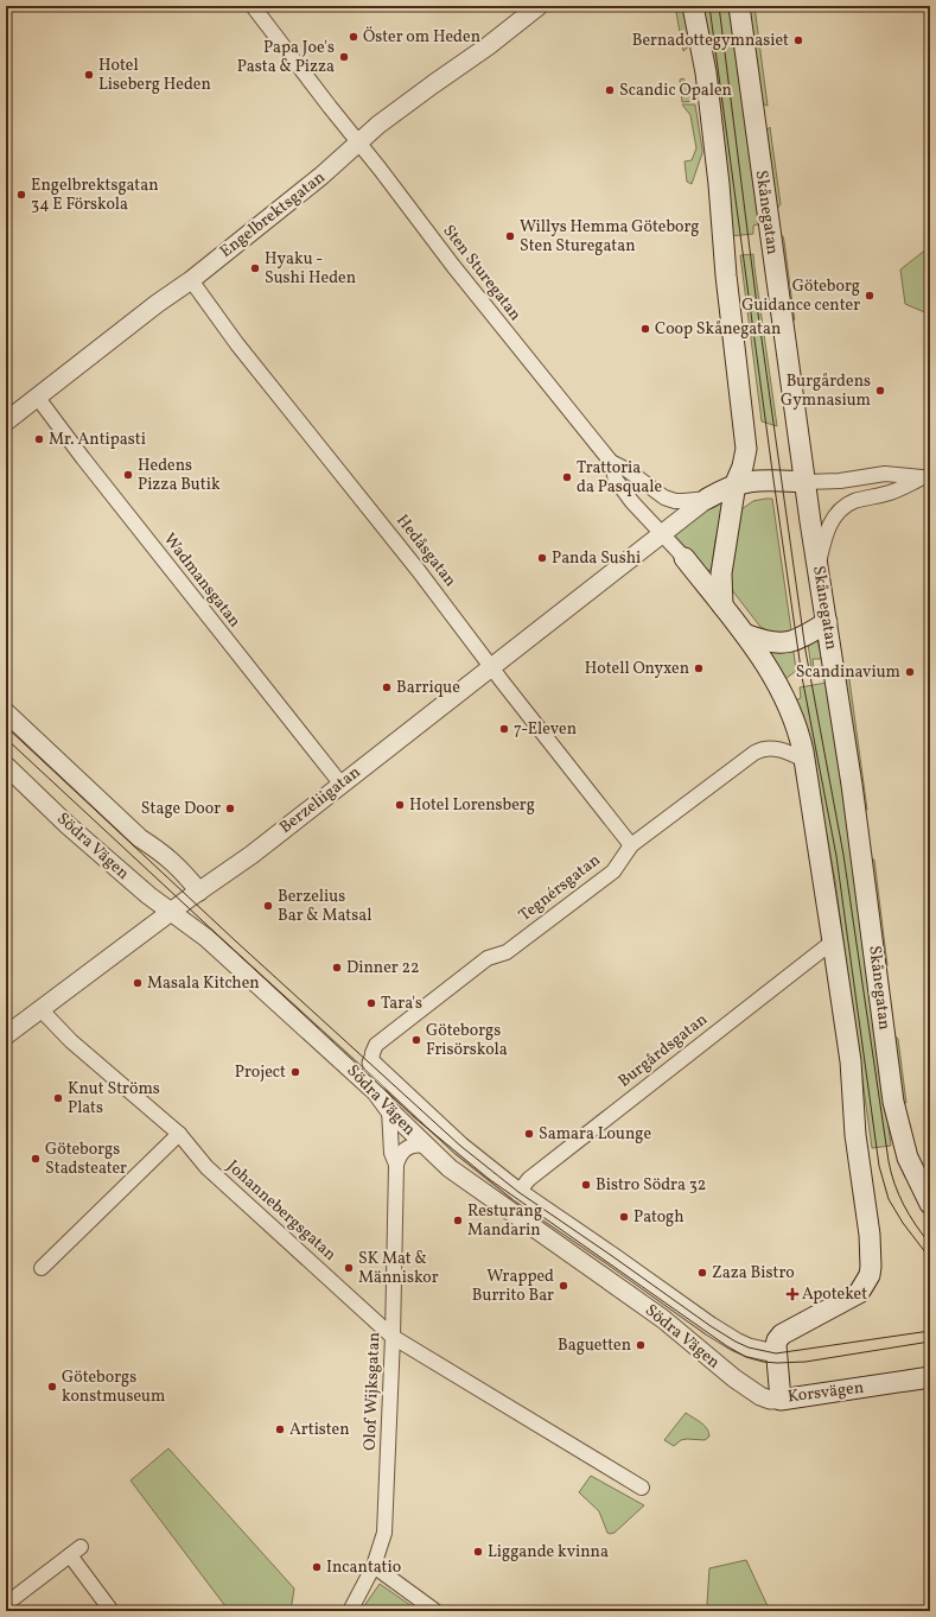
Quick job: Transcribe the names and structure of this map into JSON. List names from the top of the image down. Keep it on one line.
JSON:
{"streets":{"main road":["Skånegatan","Korsvägen"],"street":["Engelbrektsgatan","Sten Sturegatan","Hedåsgatan","Wadmansgatan","Berzeliigatan","Södra Vägen","Tegnérsgatan","Burgårdsgatan","Johannebergsgatan","Olof Wijksgatan"]},"crossings":[["Engelbrektsgatan","Sten Sturegatan"],["Engelbrektsgatan","Hedåsgatan"],["Engelbrektsgatan","Wadmansgatan"],["Sten Sturegatan","Berzeliigatan"],["Hedåsgatan","Berzeliigatan"],["Hedåsgatan","Tegnérsgatan"],["Wadmansgatan","Berzeliigatan"],["Berzeliigatan","Södra Vägen"],["Berzeliigatan","Johannebergsgatan"],["Södra Vägen","Tegnérsgatan"],["Södra Vägen","Burgårdsgatan"],["Södra Vägen","Olof Wijksgatan"],["Södra Vägen","Korsvägen"],["Burgårdsgatan","Korsvägen"],["Johannebergsgatan","Olof Wijksgatan"]],"places":{"other":["Öster om Heden","Bernadottegymnasiet","Papa Joe's Pasta & Pizza","Hotel Liseberg Heden","Scandic Opalen","Engelbrektsgatan 34 E Förskola","Willys Hemma Göteborg Sten Sturegatan","Hyaku - Sushi Heden","Göteborg Guidance center","Coop Skånegatan","Burgårdens Gymnasium","Mr. Antipasti","Hedens Pizza Butik","Trattoria da Pasquale","Panda Sushi","Hotell Onyxen","Scandinavium","Barrique","7-Eleven","Hotel Lorensberg","Stage Door","Berzelius Bar & Matsal","Dinner 22","Masala Kitchen","Tara's","Göteborgs Frisörskola","Project","Knut Ströms Plats","Samara Lounge","Göteborgs Stadsteater","Bistro Södra 32","Patogh","Resturang Mandarin","SK Mat & Människor","Zaza Bistro","Wrapped Burrito Bar","Baguetten","Göteborgs konstmuseum","Artisten","Liggande kvinna","Incantatio"],"health":["Apoteket"]}}
